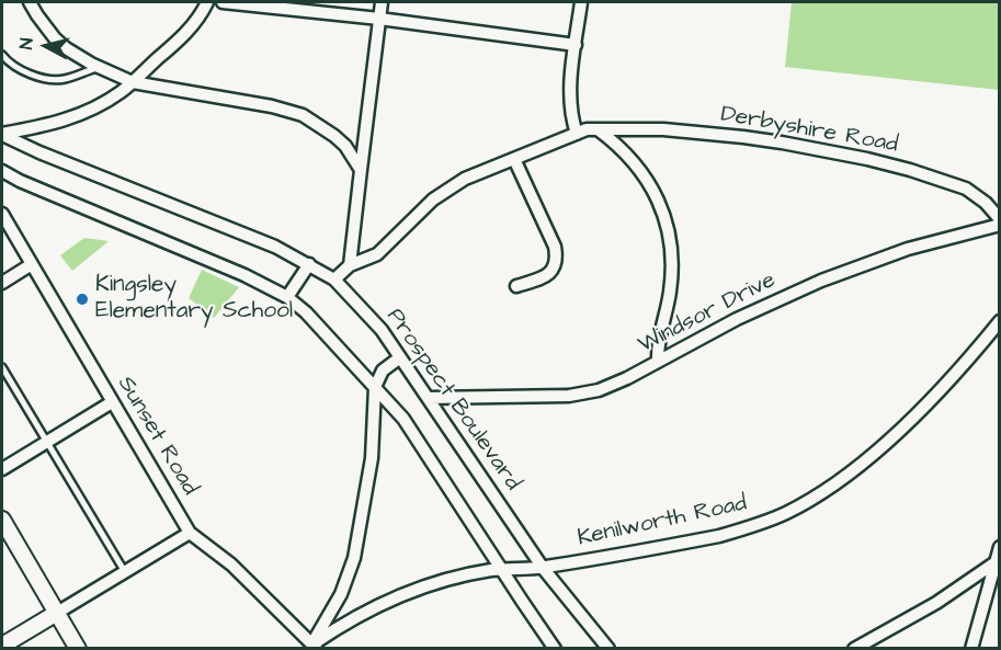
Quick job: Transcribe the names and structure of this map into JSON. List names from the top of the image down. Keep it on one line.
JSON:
{"streets":{"street":["Derbyshire Road","Windsor Drive","Prospect Boulevard","Sunset Road","Kenilworth Road"]},"crossings":[["Windsor Drive","Prospect Boulevard"],["Prospect Boulevard","Kenilworth Road"],["Sunset Road","Kenilworth Road"]],"places":["Kingsley Elementary School"],"north":"left"}
